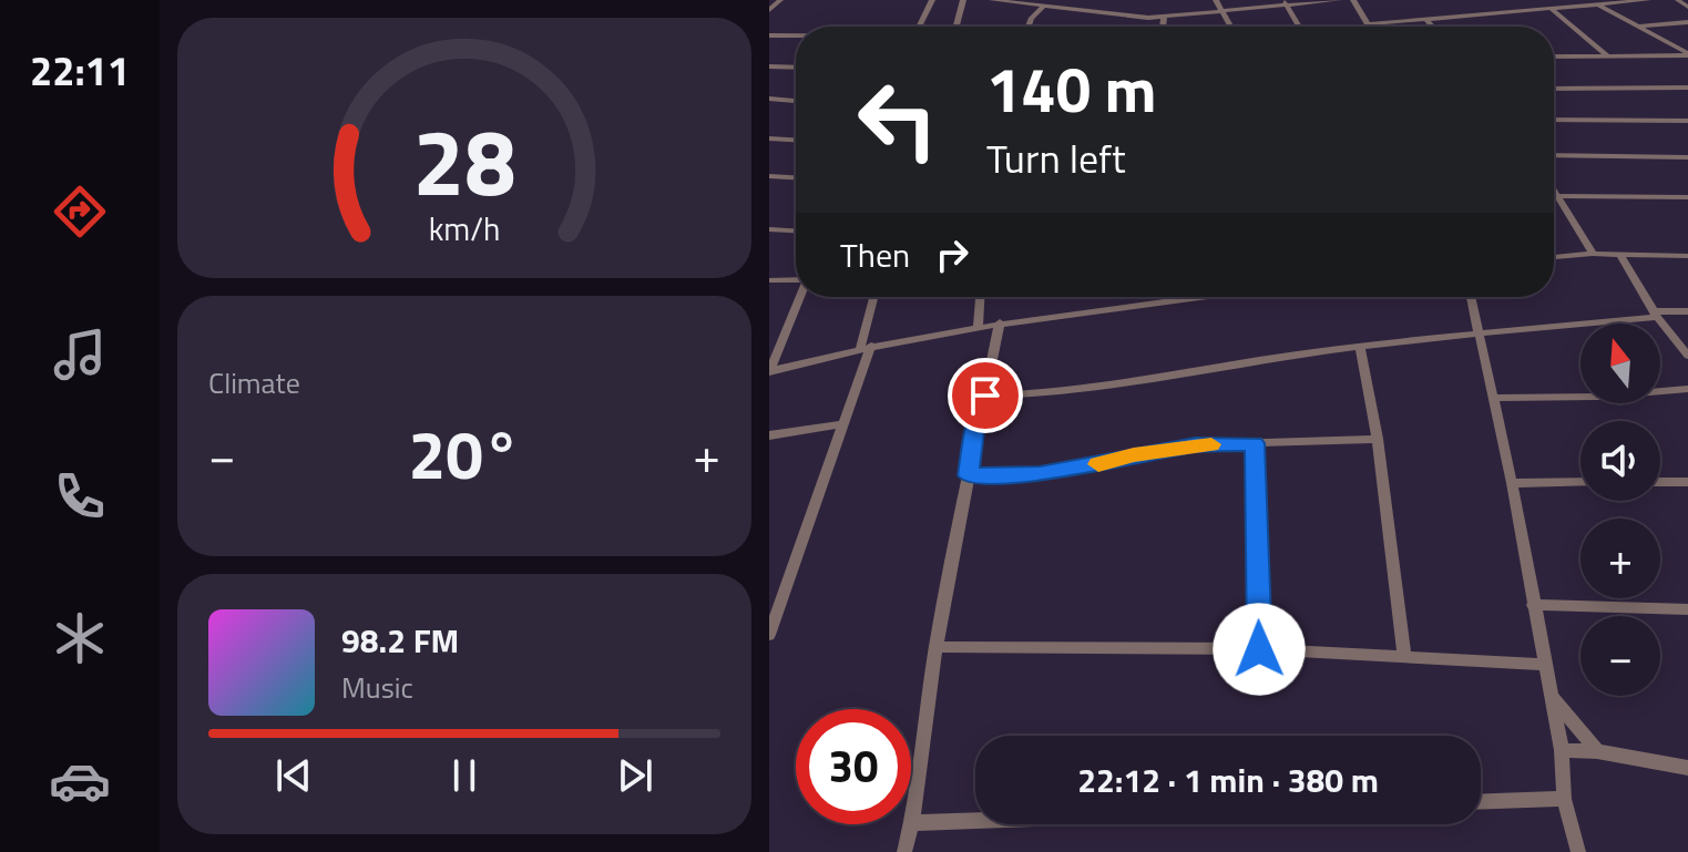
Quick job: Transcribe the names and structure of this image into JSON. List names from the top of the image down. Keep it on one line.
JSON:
{"north":"top","page":{"tabs":"22:11","turn":["140 m","Turn left"],"then":"Then","tile":"Climate","map_buttons":["+","−"],"heat":["−","20°","+"],"song":["98.2 FM","Music"],"limit":"30","trip":"22:12 · 1 min · 380 m","gauge":["28","km/h"]}}
